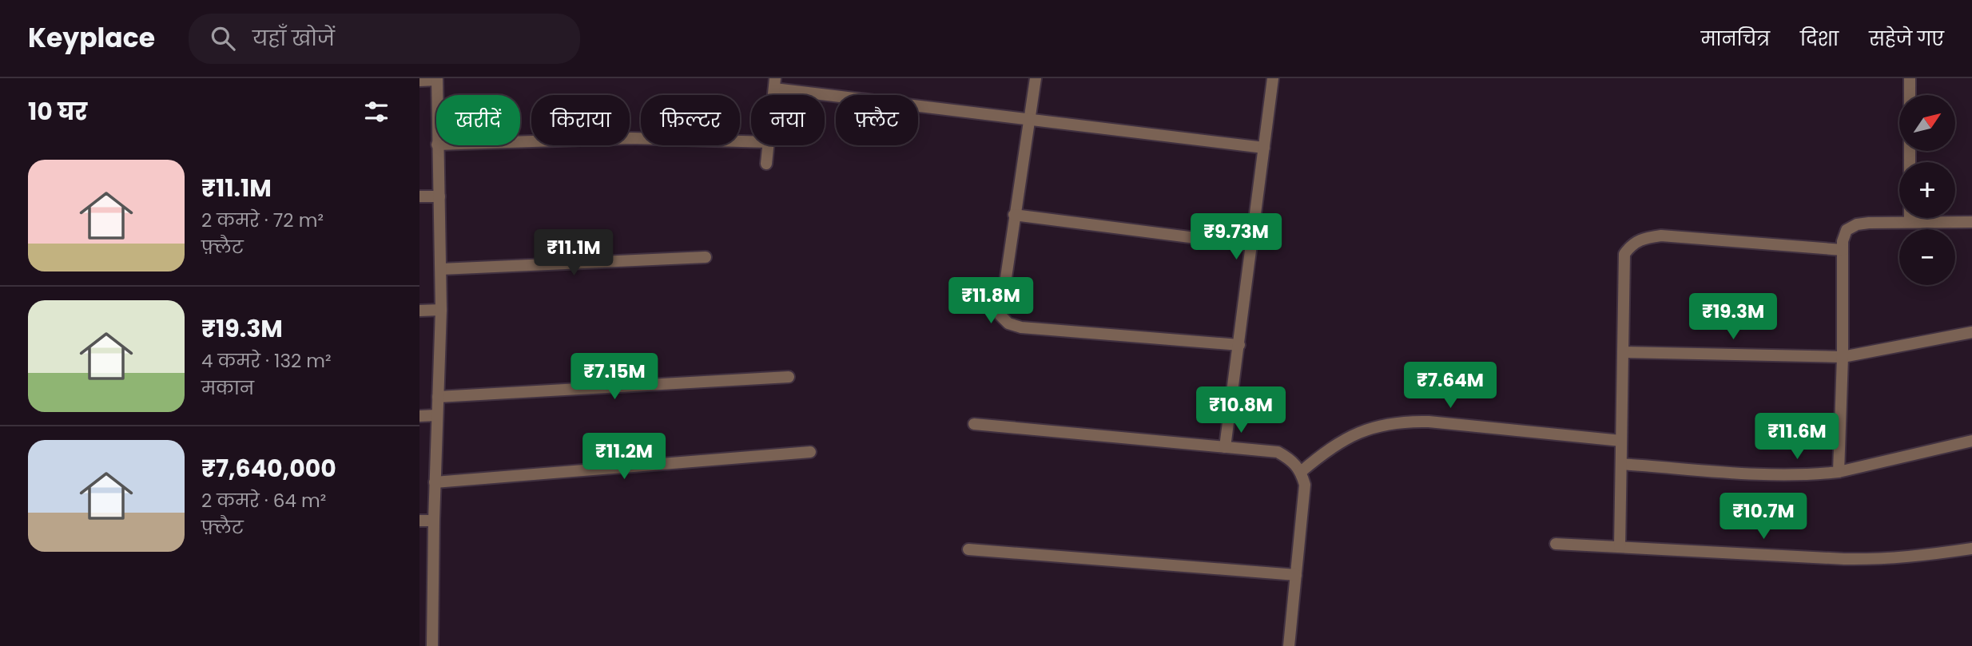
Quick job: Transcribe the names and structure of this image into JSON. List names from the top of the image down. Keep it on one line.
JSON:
{"north":"top right","page":{"header":"Keyplace","search":"यहाँ खोजें","nav":["मानचित्र","दिशा","सहेजे गए"],"heading":"10 घर","map_buttons":["+","−"],"chip":["खरीदें","किराया","फ़िल्टर","नया","फ़्लैट"],"list":[{"name":"₹11.1M","note":"2 कमरे · 72 m² · फ़्लैट"},{"name":"₹19.3M","note":"4 कमरे · 132 m² · मकान"},{"name":"₹7,640,000","note":"2 कमरे · 64 m² · फ़्लैट"}],"price":["₹9.73M","₹11.1M","₹11.8M","₹19.3M","₹7.15M","₹7.64M","₹10.8M","₹11.6M","₹11.2M","₹10.7M"]}}
